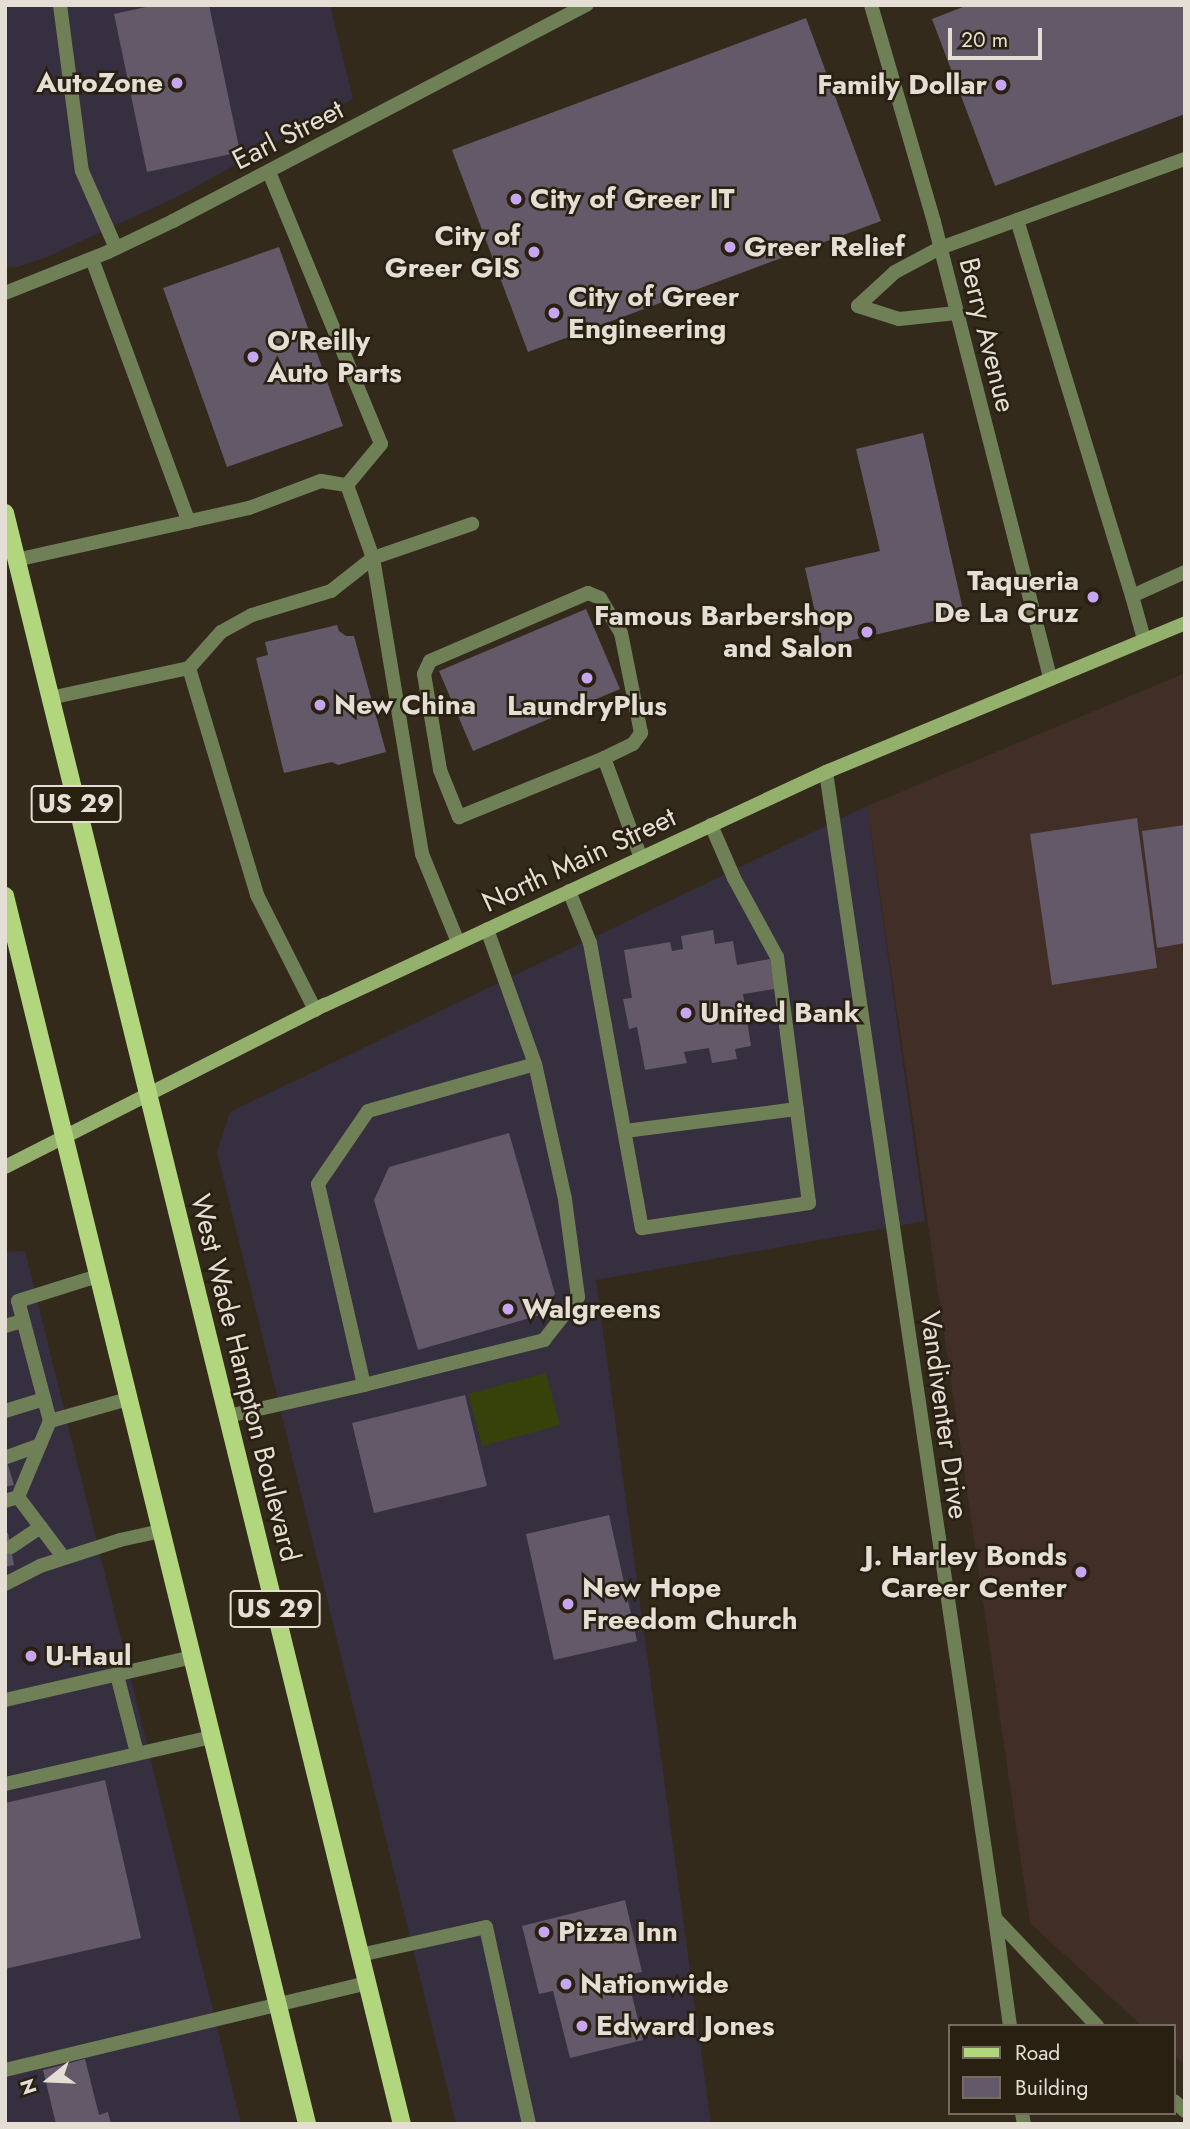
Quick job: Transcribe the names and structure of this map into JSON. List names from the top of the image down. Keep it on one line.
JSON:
{"streets":{"main road":["US 29","North Main Street","West Wade Hampton Boulevard"],"street":["Earl Street","Berry Avenue","Vandiventer Drive"]},"crossings":[["Berry Avenue","North Main Street"],["US 29","North Main Street"],["US 29","West Wade Hampton Boulevard"],["North Main Street","West Wade Hampton Boulevard"],["North Main Street","Vandiventer Drive"]],"places":["AutoZone","Family Dollar","City of Greer IT","Greer Relief","City of Greer GIS","City of Greer Engineering","O'Reilly Auto Parts","Taqueria De La Cruz","Famous Barbershop and Salon","LaundryPlus","New China","United Bank","Walgreens","J. Harley Bonds Career Center","New Hope Freedom Church","U-Haul","Pizza Inn","Nationwide","Edward Jones"],"legend":["Road","Building"],"scale_bar":"20 m","north":"left"}
